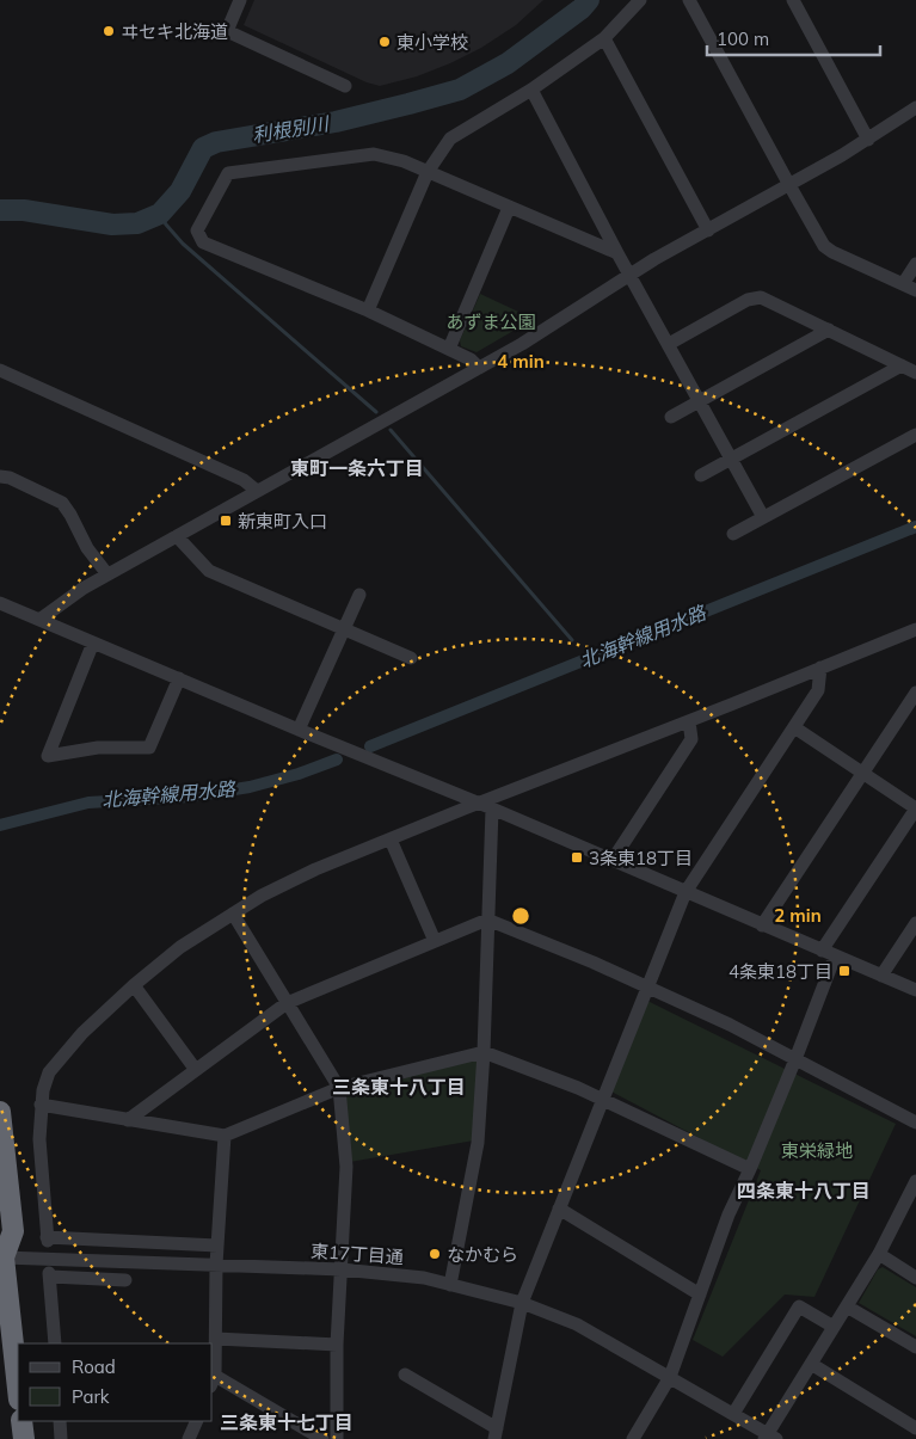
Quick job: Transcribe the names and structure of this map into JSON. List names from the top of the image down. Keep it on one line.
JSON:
{"streets":{"street":["東17丁目通"]},"districts":["東町一条六丁目","三条東十八丁目","四条東十八丁目","三条東十七丁目"],"water":["利根別川","北海幹線用水路"],"parks":["あずま公園","東栄緑地"],"places":{"other":["ヰセキ北海道","東小学校","なかむら"],"transit":["新東町入口","3条東18丁目","4条東18丁目"]},"legend":["Road","Park"],"scale_bar":"100 m","rings":["4 min","2 min"]}
